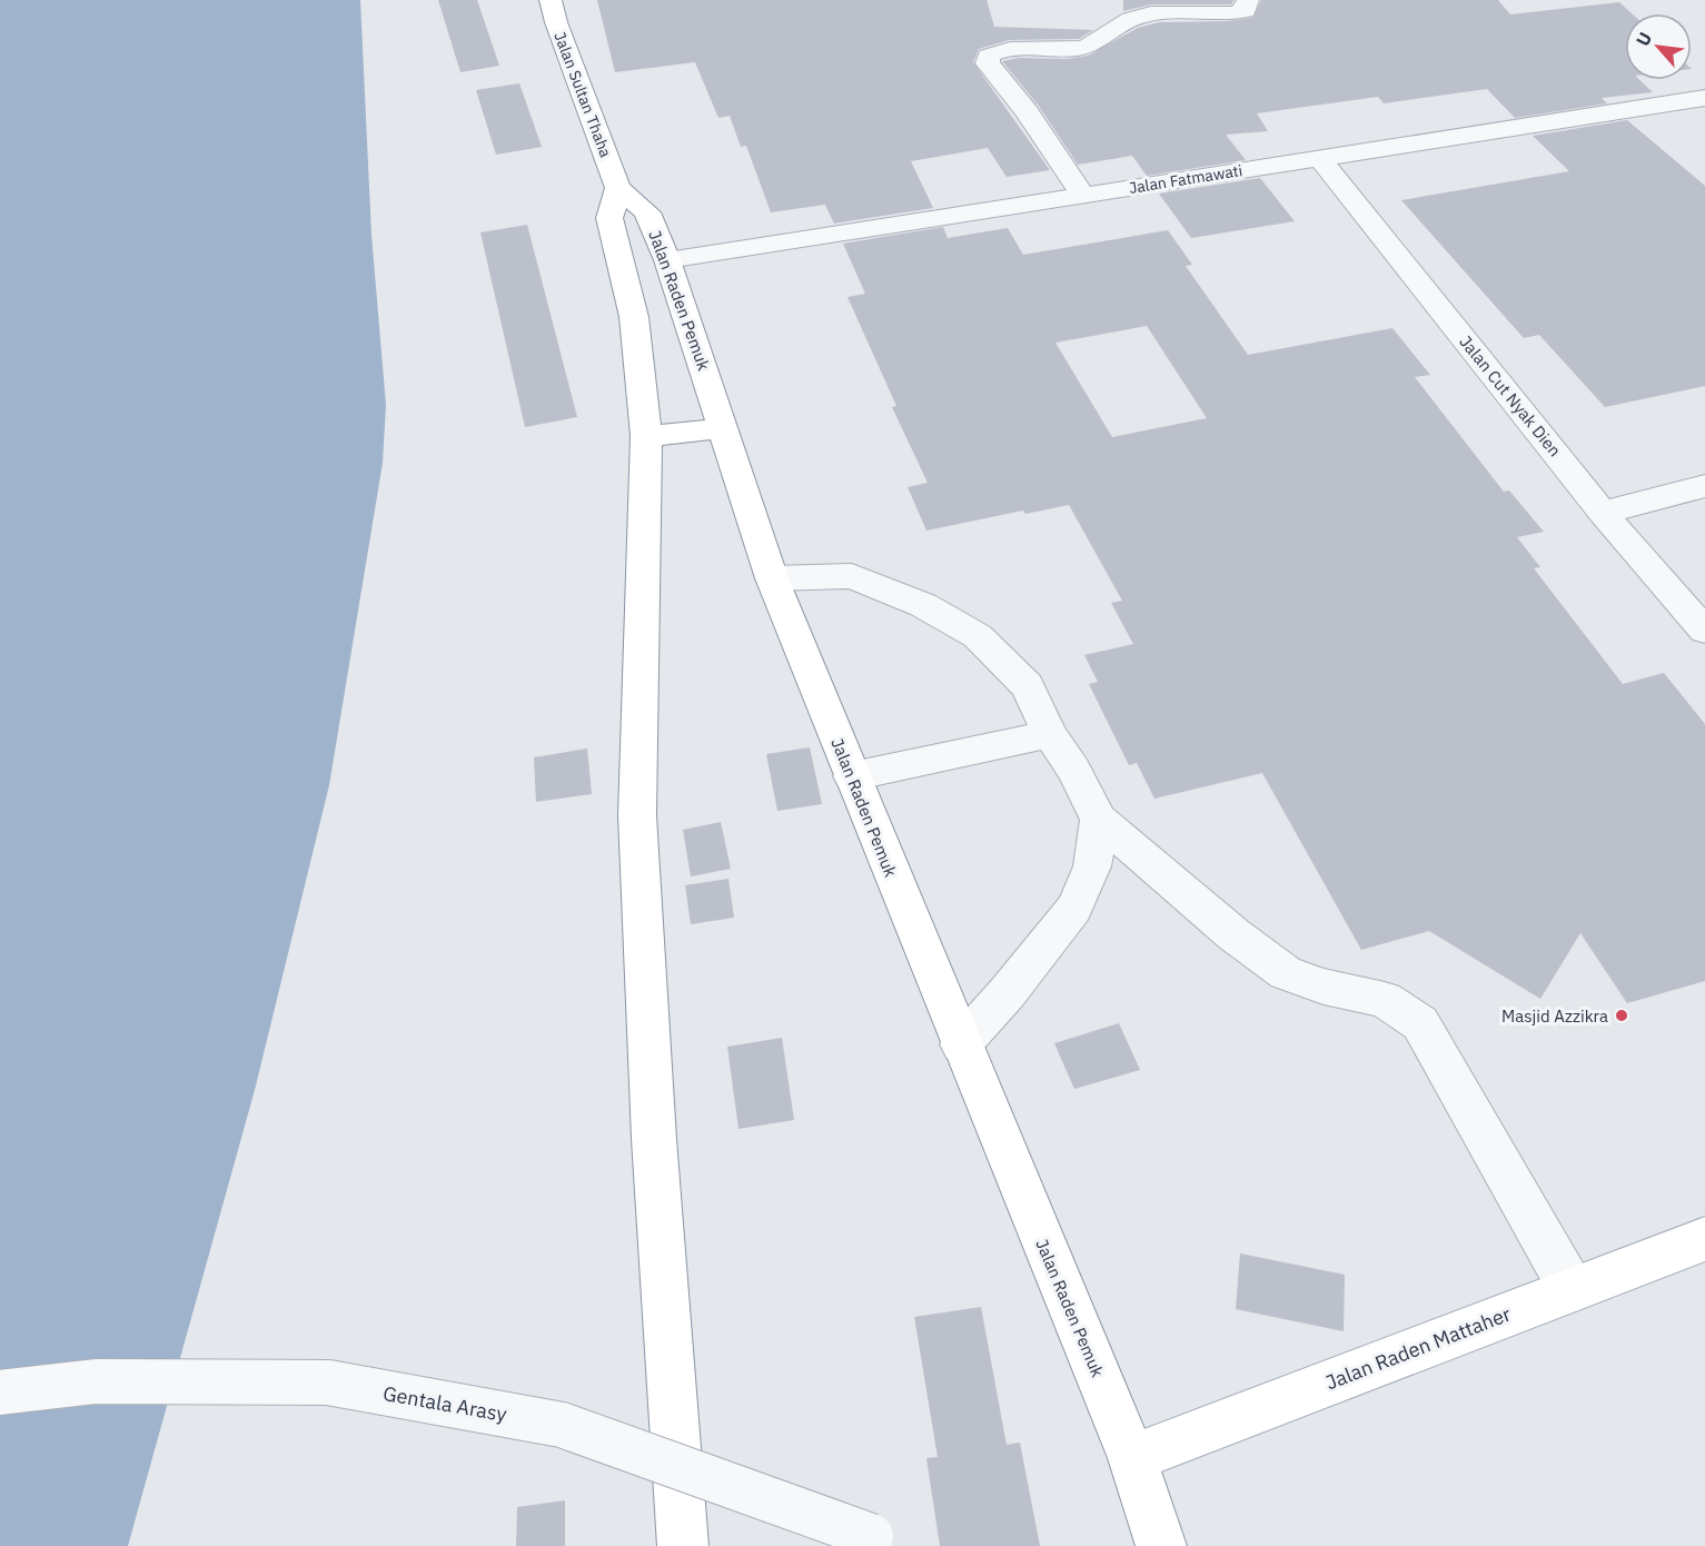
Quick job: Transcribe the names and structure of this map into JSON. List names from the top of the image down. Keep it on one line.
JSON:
{"streets":{"main road":["Jalan Sultan Thaha","Jalan Raden Pemuk","Jalan Raden Mattaher"],"street":["Jalan Fatmawati","Jalan Cut Nyak Dien","Gentala Arasy"]},"crossings":[["Jalan Sultan Thaha","Jalan Raden Pemuk"],["Jalan Fatmawati","Jalan Raden Pemuk"],["Jalan Fatmawati","Jalan Cut Nyak Dien"],["Jalan Raden Pemuk","Jalan Raden Mattaher"]],"places":["Masjid Azzikra"],"north":"top left"}
